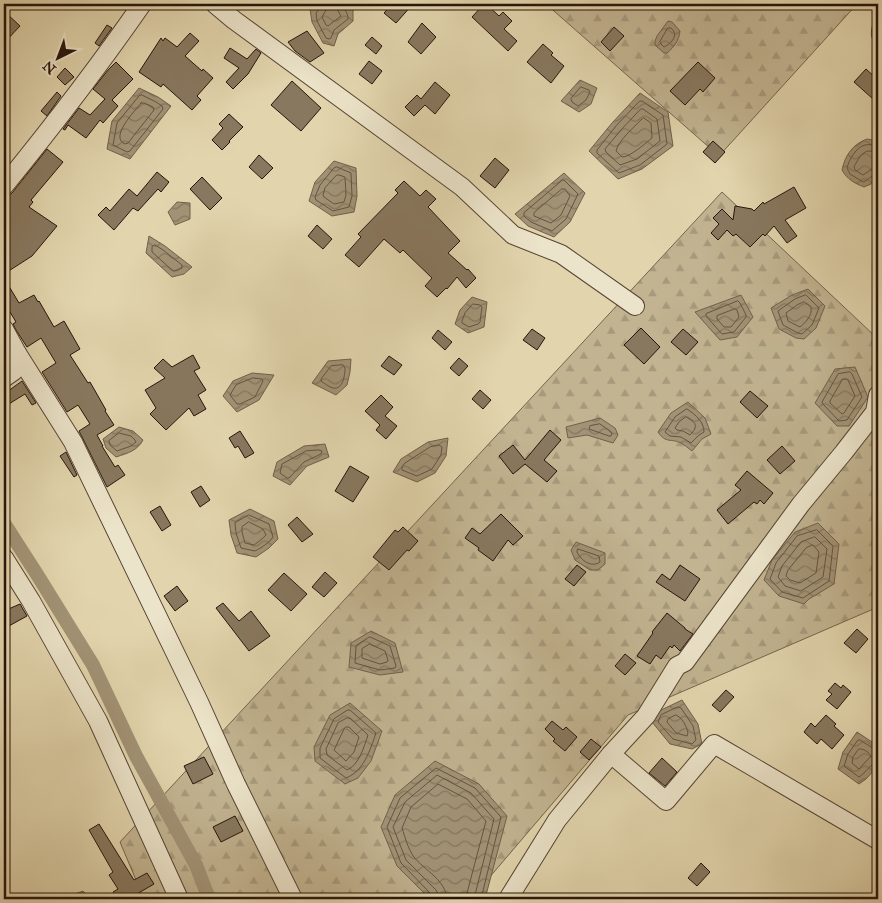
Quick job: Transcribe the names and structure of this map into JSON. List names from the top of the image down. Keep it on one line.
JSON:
{"north":"bottom left"}
